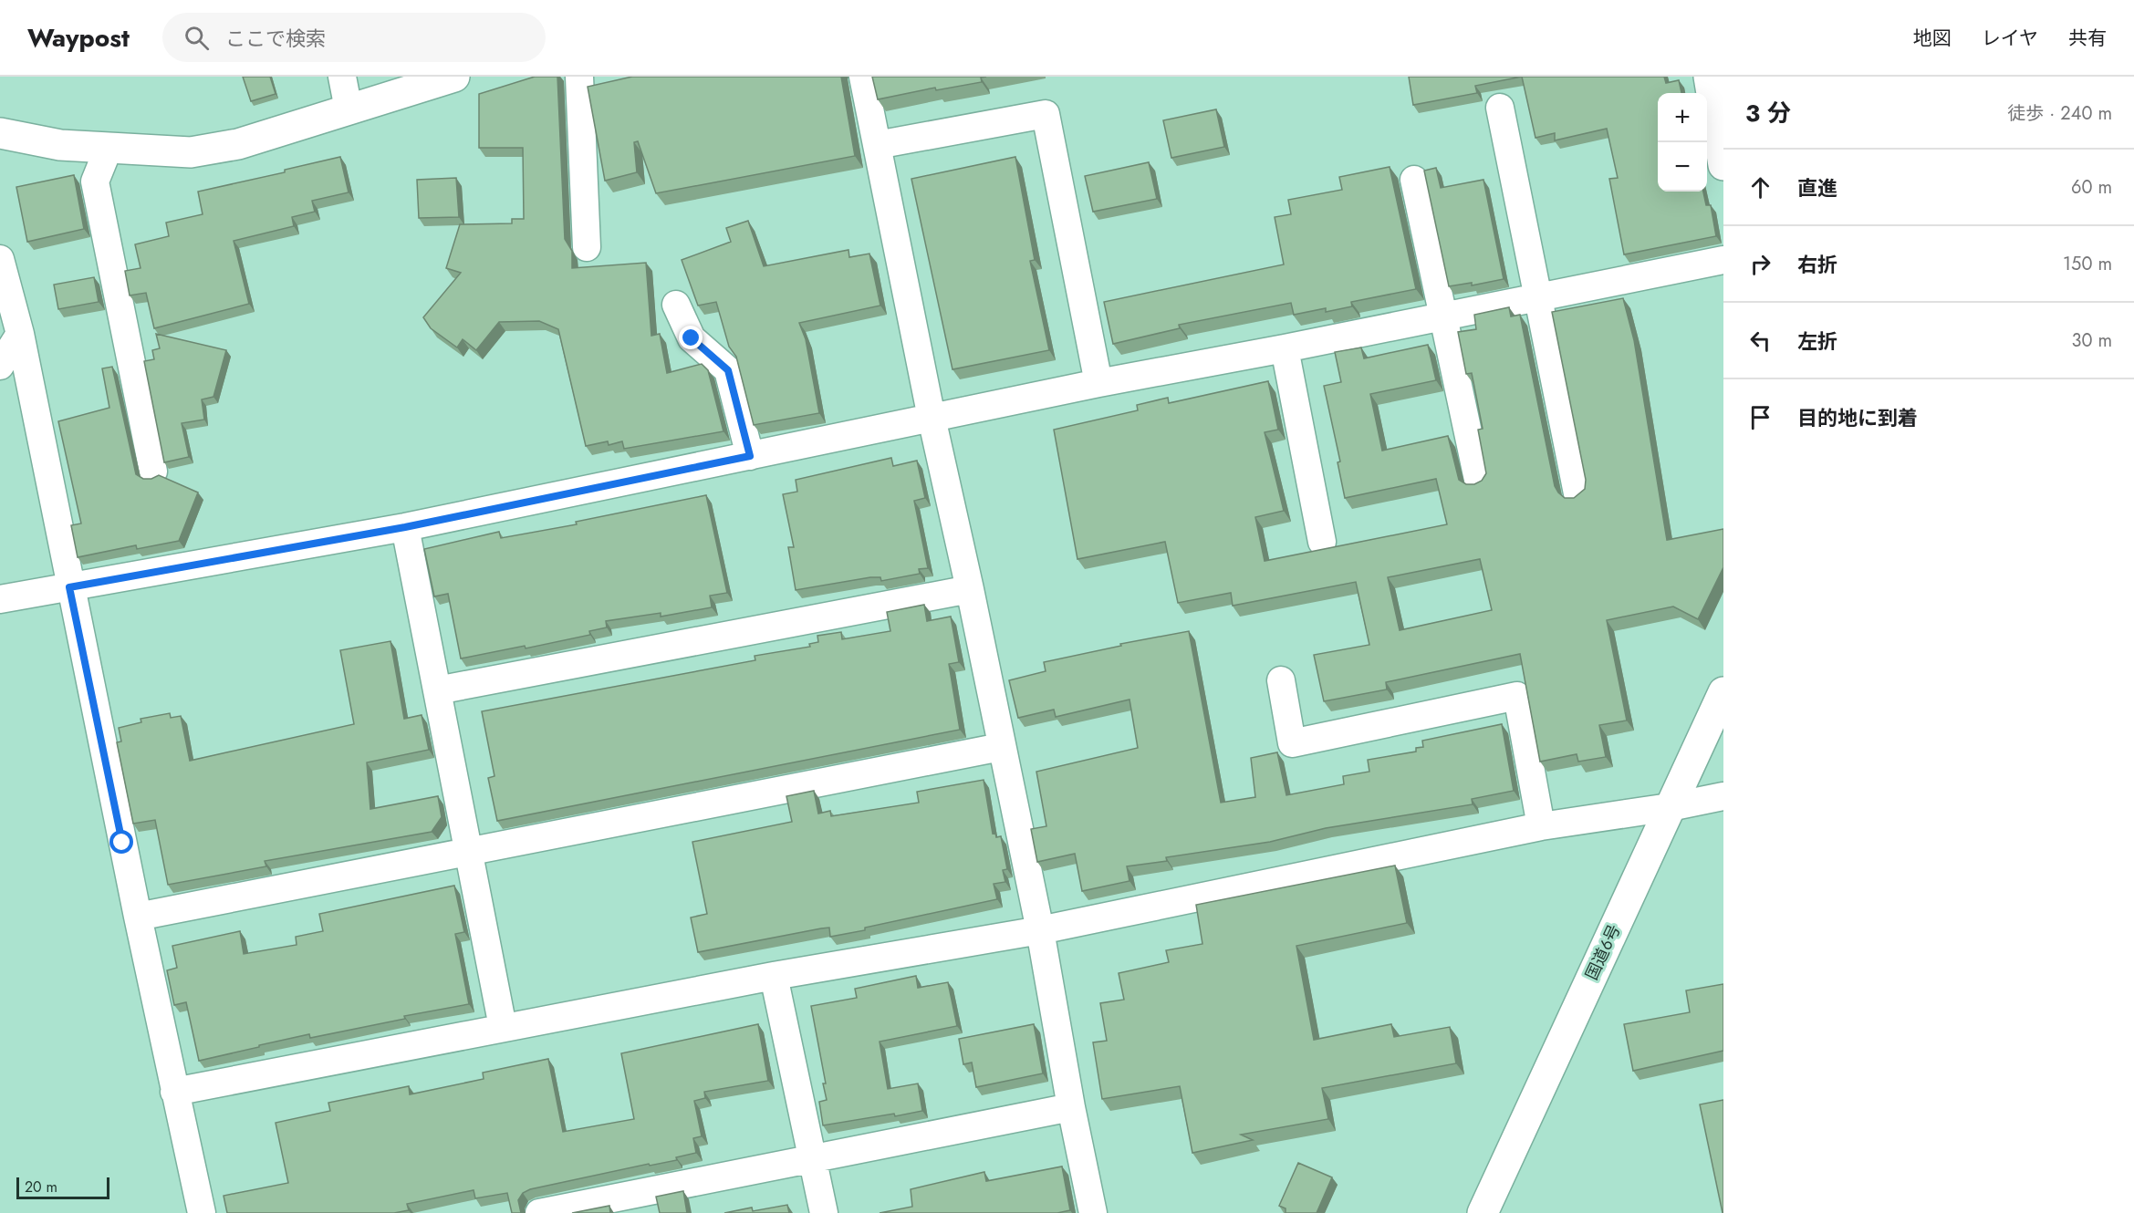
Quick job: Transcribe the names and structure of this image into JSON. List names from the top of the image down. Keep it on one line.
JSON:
{"streets":{"main road":["国道6号"]},"scale_bar":"20 m","page":{"header":"Waypost","search":"ここで検索","nav":["地図","レイヤ","共有"],"heading":["3 分","徒歩 · 240 m"],"map_buttons":["+","−"],"list":[["直進","60 m"],["右折","150 m"],["左折","30 m"],"目的地に到着"],"scale":"20 m"}}
